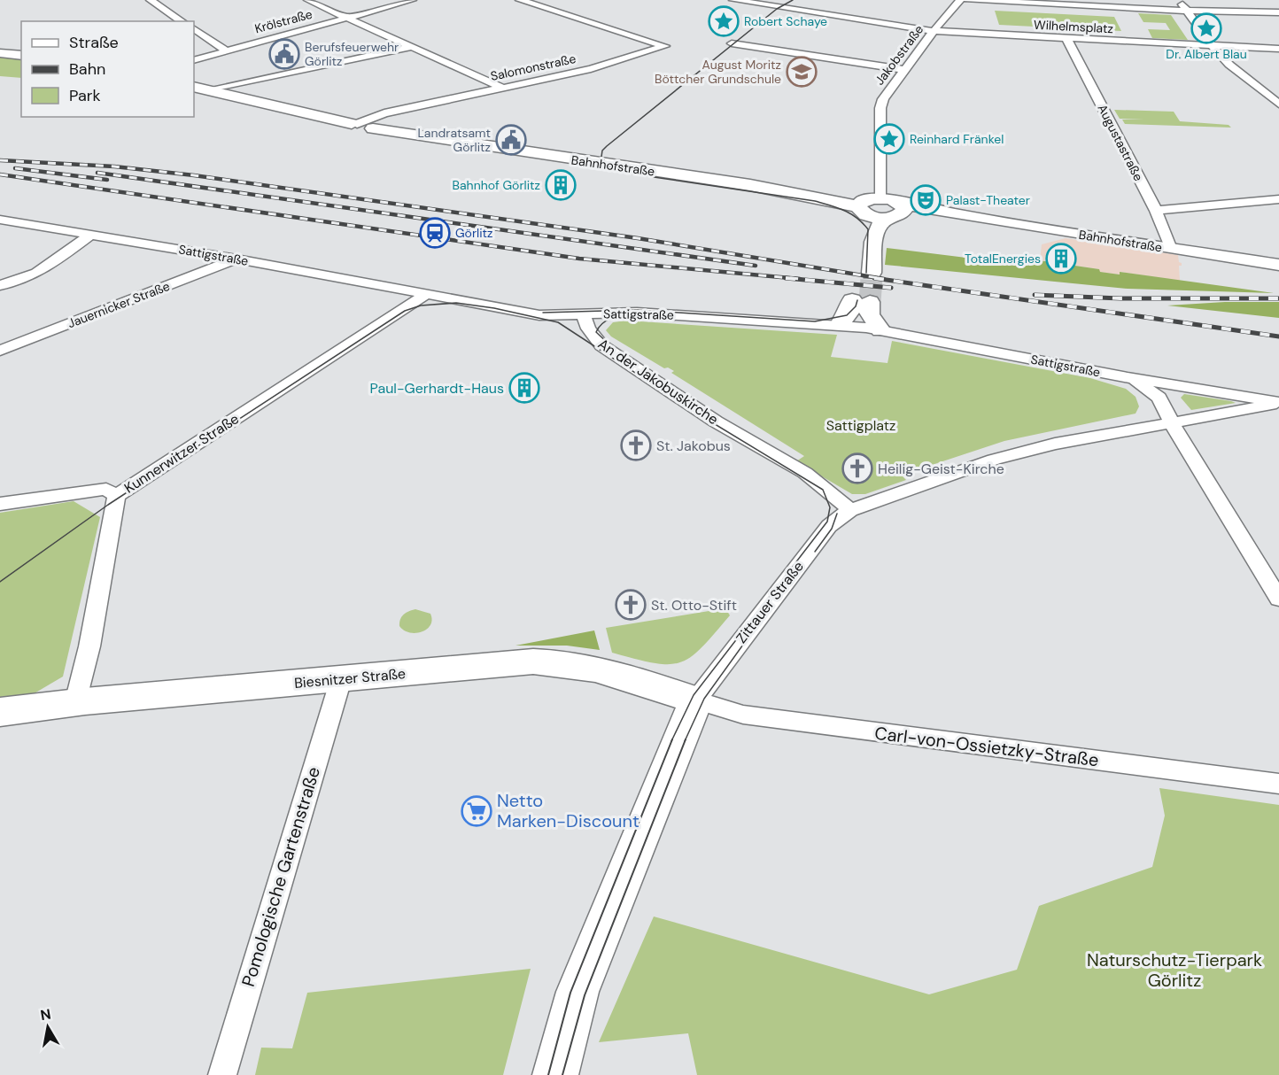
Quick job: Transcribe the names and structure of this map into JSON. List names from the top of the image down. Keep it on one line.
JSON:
{"streets":{"main road":["Bahnhofstraße","Zittauer Straße","Biesnitzer Straße"],"street":["Krölstraße","Wilhelmsplatz","Jakobstraße","Salomonstraße","Augustastraße","Sattigstraße","Jauernicker Straße","An der Jakobuskirche","Kunnerwitzer Straße","Carl-von-Ossietzky-Straße","Pomologische Gartenstraße"]},"crossings":[["Wilhelmsplatz","Jakobstraße"],["Wilhelmsplatz","Augustastraße"],["Jakobstraße","Bahnhofstraße"],["Salomonstraße","Bahnhofstraße"],["Augustastraße","Bahnhofstraße"],["Sattigstraße","Jauernicker Straße"],["Sattigstraße","An der Jakobuskirche"],["Sattigstraße","Kunnerwitzer Straße"],["Sattigstraße","Zittauer Straße"],["An der Jakobuskirche","Zittauer Straße"],["Kunnerwitzer Straße","Biesnitzer Straße"],["Zittauer Straße","Biesnitzer Straße"],["Zittauer Straße","Carl-von-Ossietzky-Straße"],["Biesnitzer Straße","Carl-von-Ossietzky-Straße"],["Biesnitzer Straße","Pomologische Gartenstraße"]],"parks":["Sattigplatz","Naturschutz-Tierpark Görlitz"],"places":{"place":["Robert Schaye","Dr. Albert Blau","Reinhard Fränkel"],"public building":["Berufsfeuerwehr Görlitz","Landratsamt Görlitz"],"school or university":["August Moritz Böttcher Grundschule"],"building":["Bahnhof Görlitz","TotalEnergies","Paul-Gerhardt-Haus"],"theatre":["Palast-Theater"],"station":["Görlitz"],"church":["St. Jakobus","Heilig-Geist-Kirche","St. Otto-Stift"],"supermarket":["Netto Marken-Discount"]},"legend":["Straße","Bahn","Park"],"north":"top"}
